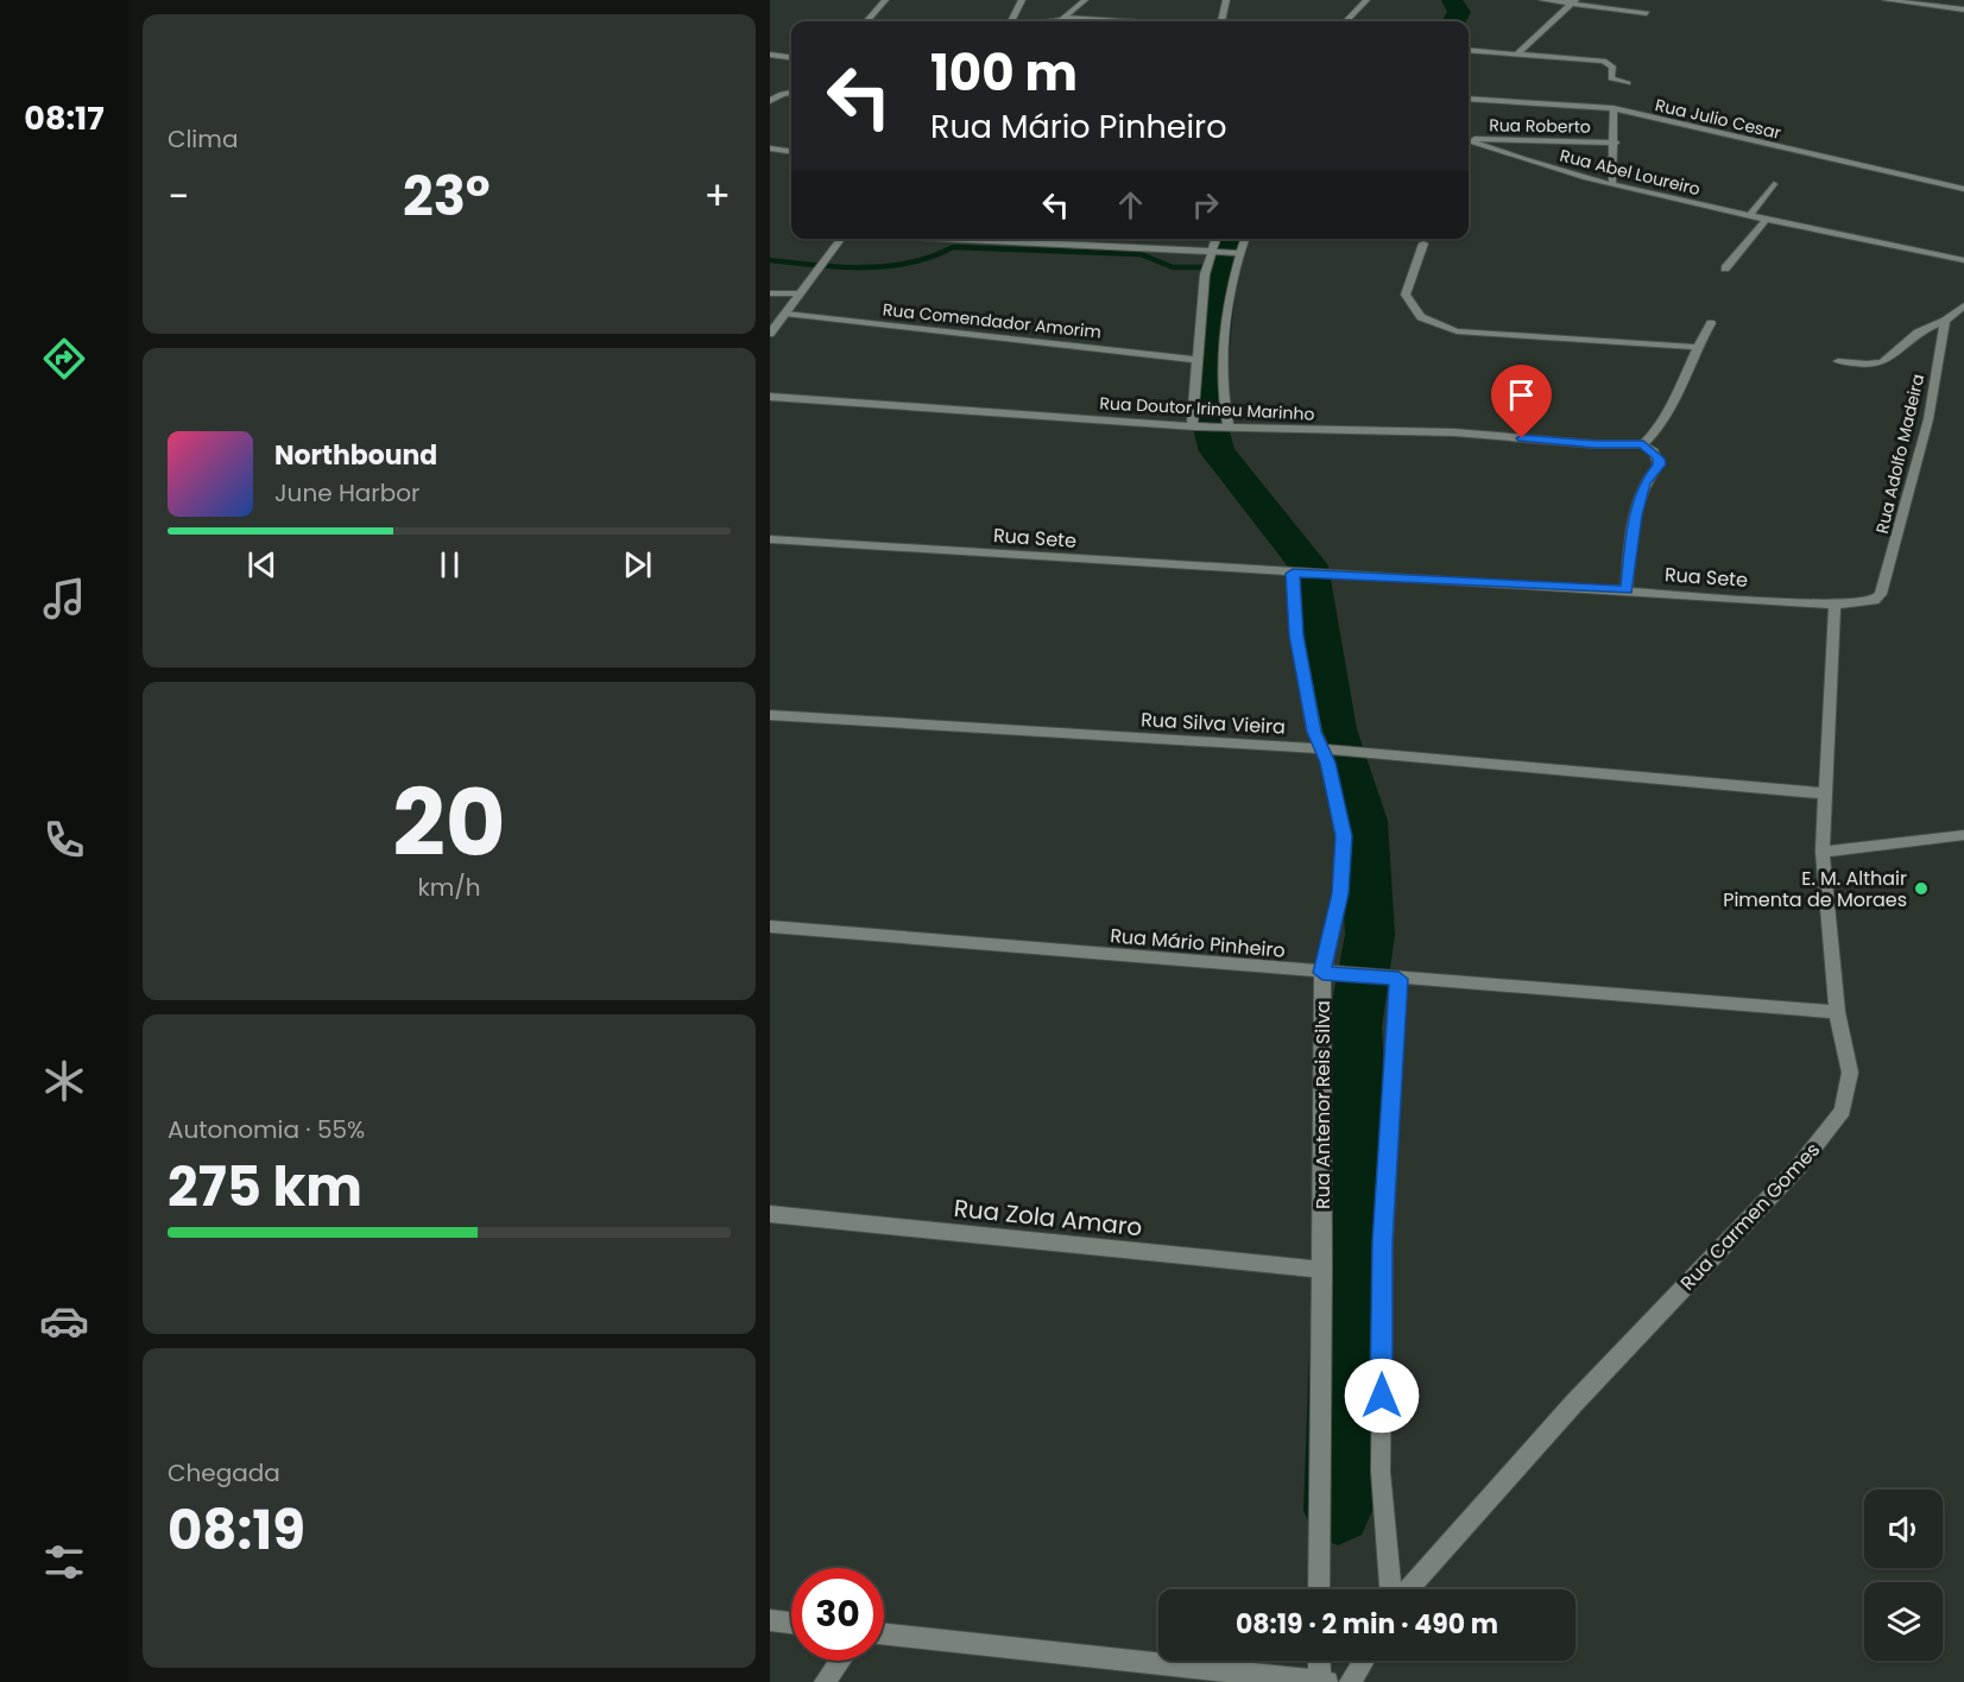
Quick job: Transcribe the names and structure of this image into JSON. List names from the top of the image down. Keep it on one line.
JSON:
{"streets":{"street":["Rua Julio Cesar","Rua Roberto","Rua Abel Loureiro","Rua Comendador Amorim","Rua Doutor Irineu Marinho","Rua Adolfo Madeira","Rua Sete","Rua Silva Vieira","Rua Mário Pinheiro","Rua Antenor Reis Silva","Rua Carmen Gomes","Rua Zola Amaro"]},"crossings":[["Rua Adolfo Madeira","Rua Sete"],["Rua Sete","Rua Antenor Reis Silva"],["Rua Sete","Rua Carmen Gomes"],["Rua Silva Vieira","Rua Antenor Reis Silva"],["Rua Silva Vieira","Rua Carmen Gomes"],["Rua Mário Pinheiro","Rua Antenor Reis Silva"],["Rua Mário Pinheiro","Rua Carmen Gomes"],["Rua Antenor Reis Silva","Rua Zola Amaro"]],"places":["E. M. Althair Pimenta de Moraes"],"page":{"tabs":"08:17","tile":["Clima",["20","km/h"],["Autonomia · 55%","275 km"],["Chegada","08:19"]],"turn":["100 m","Rua Mário Pinheiro"],"heat":["−","23°","+"],"song":["Northbound","June Harbor"],"limit":"30","trip":"08:19 · 2 min · 490 m"}}
